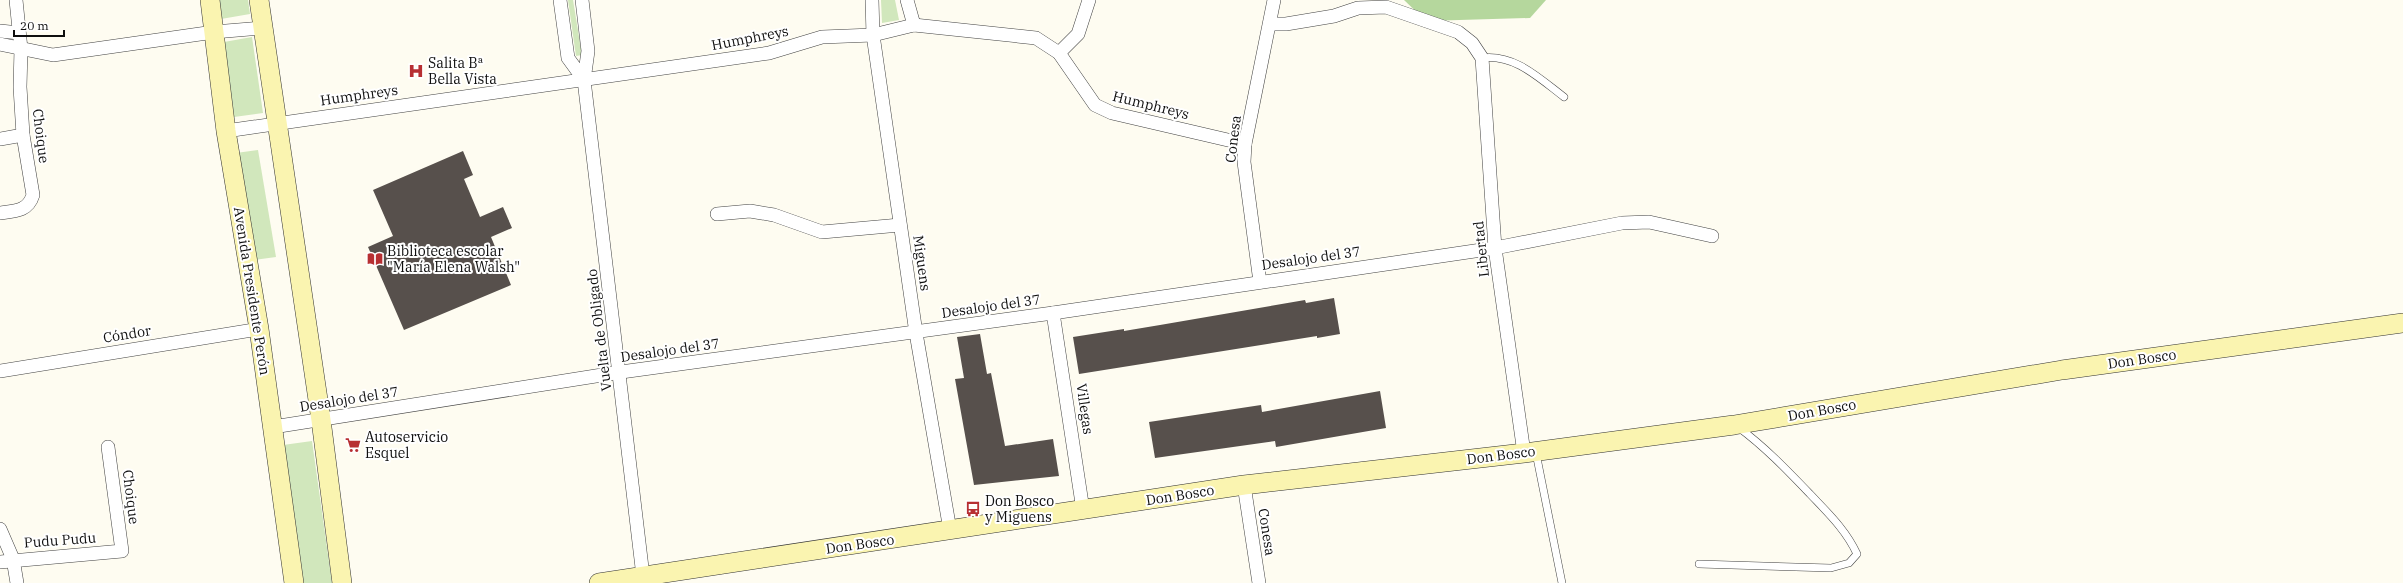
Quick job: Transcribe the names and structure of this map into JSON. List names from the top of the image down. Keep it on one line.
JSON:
{"streets":{"street":["Humphreys","Choique","Conesa","Libertad","Desalojo del 37","Miguens","Avenida Presidente Perón","Vuelta de Obligado","Cóndor","Don Bosco","Villegas","Pudu Pudu"]},"crossings":[["Humphreys","Conesa"],["Humphreys","Miguens"],["Humphreys","Avenida Presidente Perón"],["Humphreys","Vuelta de Obligado"],["Choique","Pudu Pudu"],["Conesa","Libertad"],["Conesa","Desalojo del 37"],["Conesa","Don Bosco"],["Libertad","Desalojo del 37"],["Libertad","Don Bosco"],["Desalojo del 37","Miguens"],["Desalojo del 37","Avenida Presidente Perón"],["Desalojo del 37","Vuelta de Obligado"],["Desalojo del 37","Villegas"],["Miguens","Don Bosco"],["Avenida Presidente Perón","Cóndor"],["Vuelta de Obligado","Don Bosco"],["Don Bosco","Villegas"]],"places":{"hospital":["Salita Bª Bella Vista"],"library":["Biblioteca escolar \"María Elena Walsh\""],"supermarket":["Autoservicio Esquel"],"bus stop":["Don Bosco y Miguens"]},"scale_bar":"20 m"}
